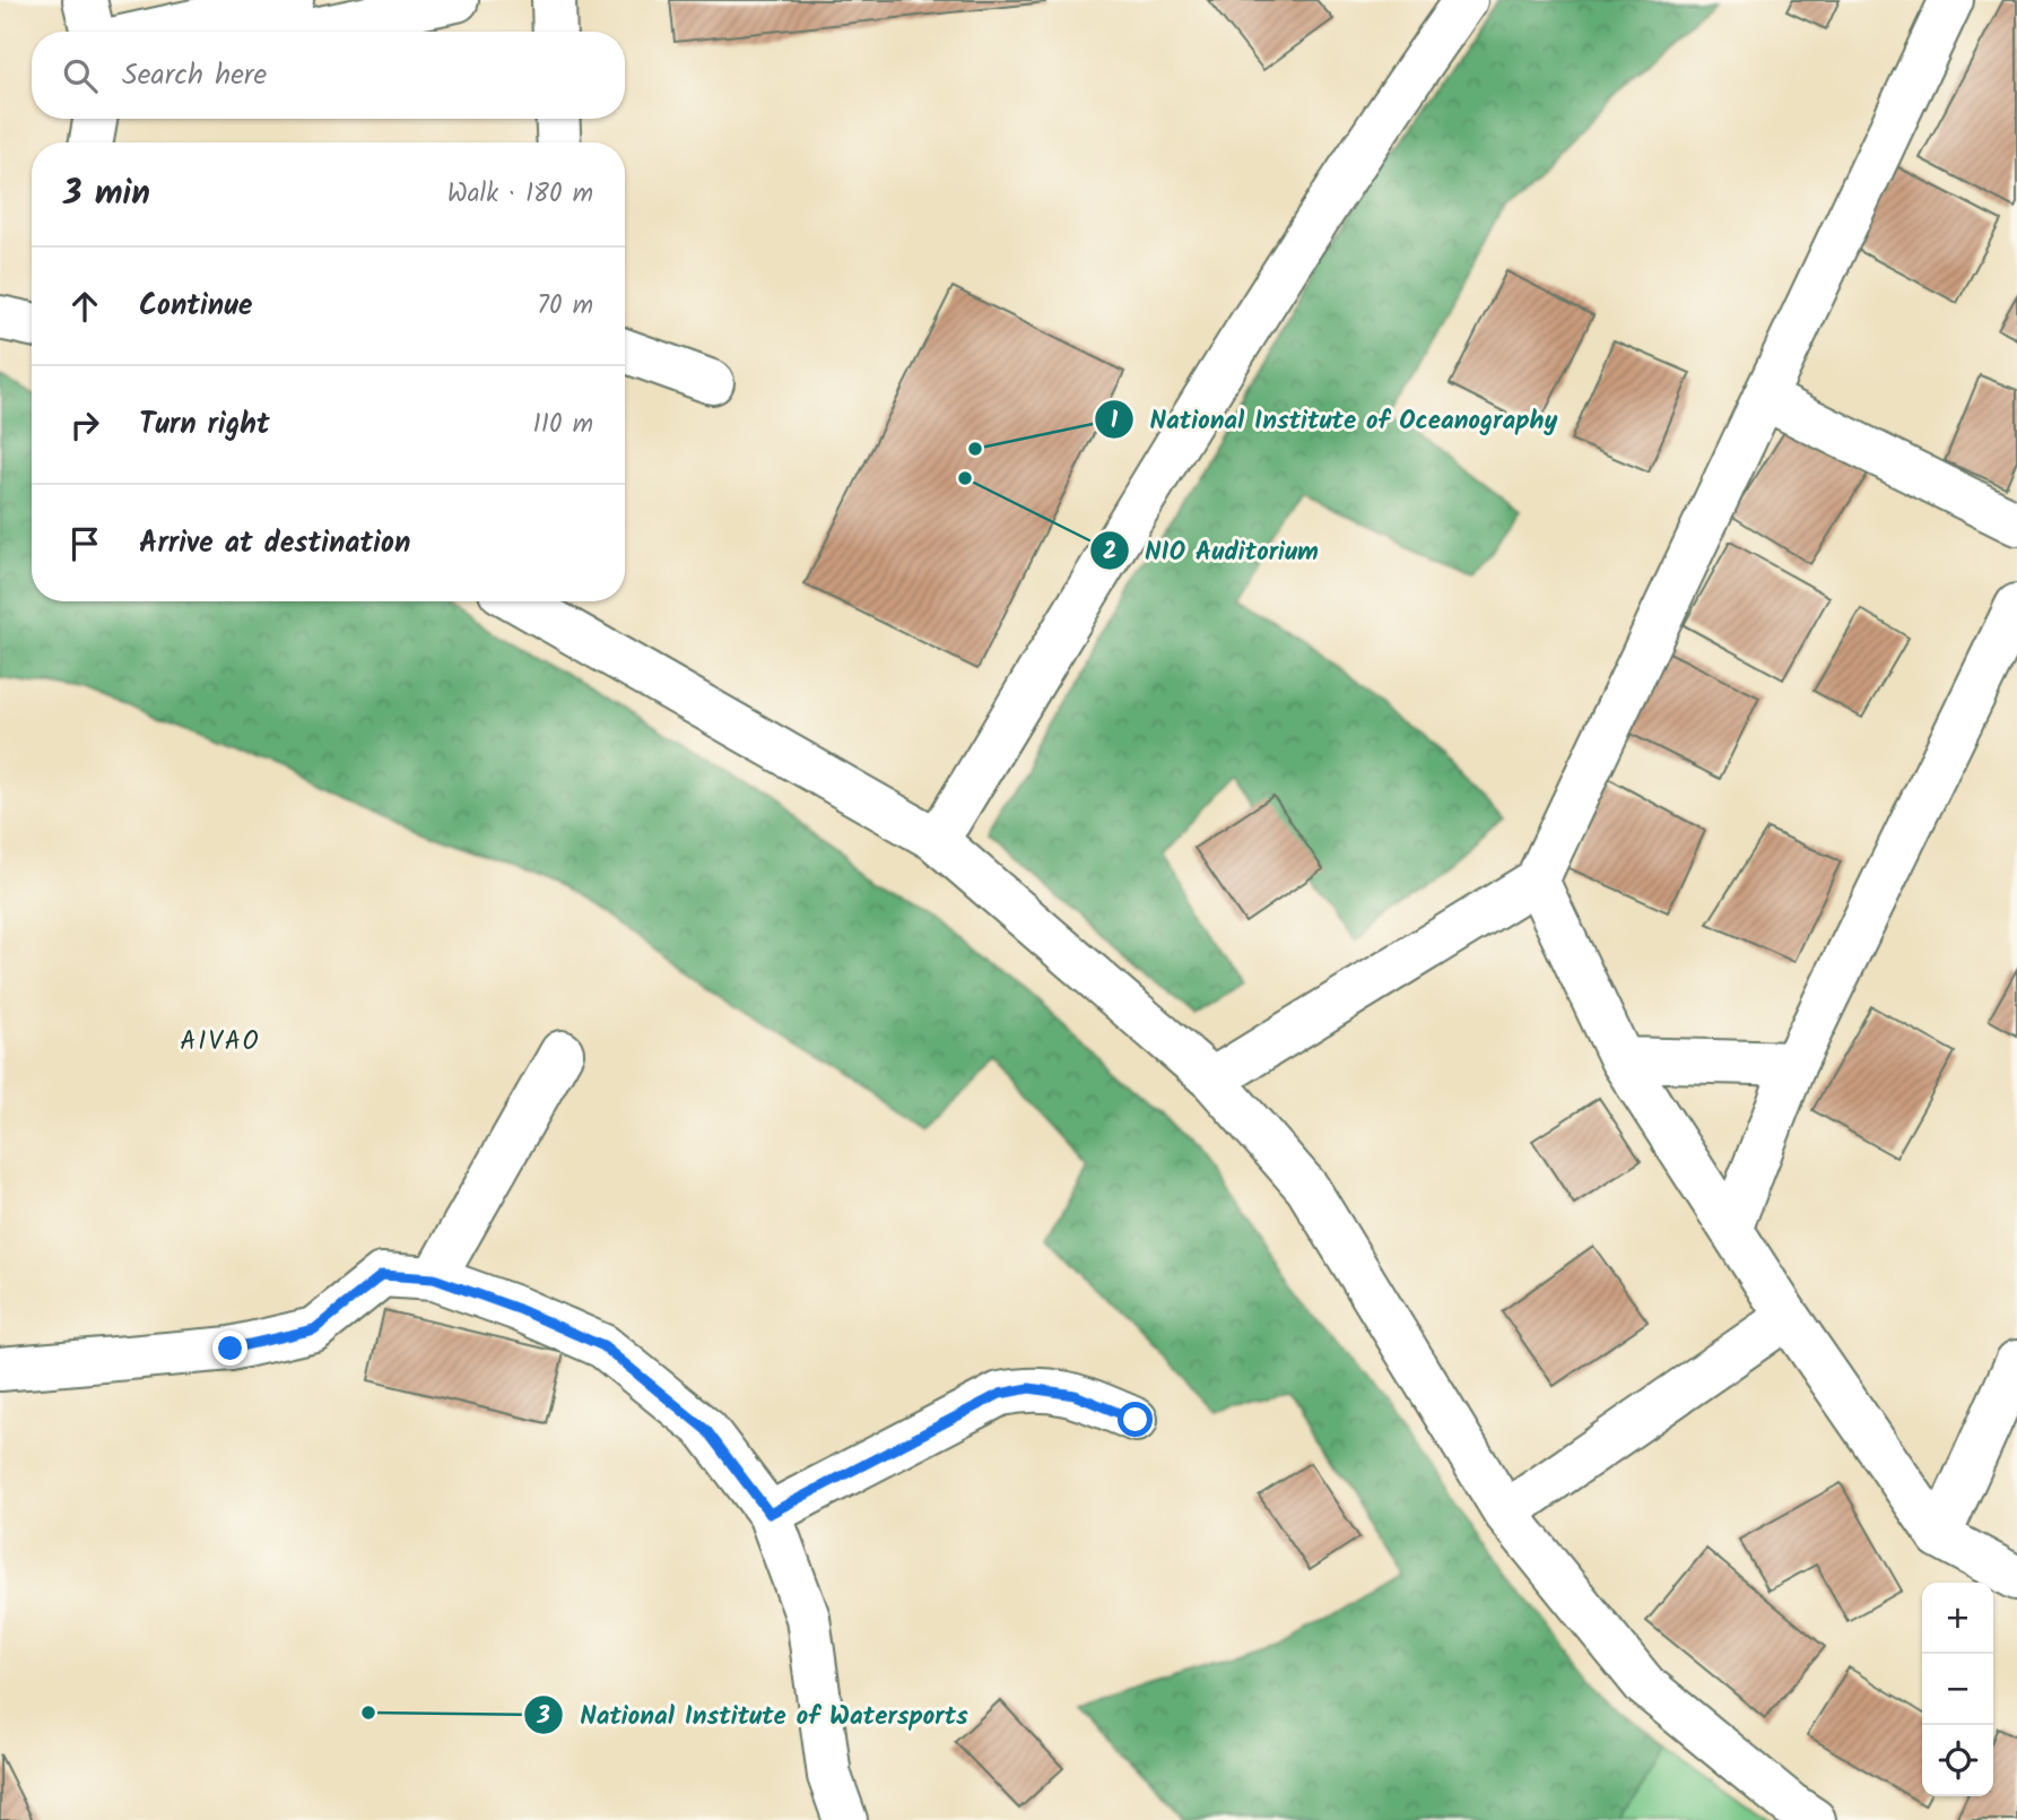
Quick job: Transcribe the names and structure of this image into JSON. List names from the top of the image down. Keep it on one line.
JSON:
{"districts":["AIVAO"],"places":["National Institute of Oceanography","NIO Auditorium","National Institute of Watersports"],"page":{"search":"Search here","heading":["3 min","Walk · 180 m"],"list":[["Continue","70 m"],["Turn right","110 m"],"Arrive at destination"],"map_buttons":["+","−"]}}
